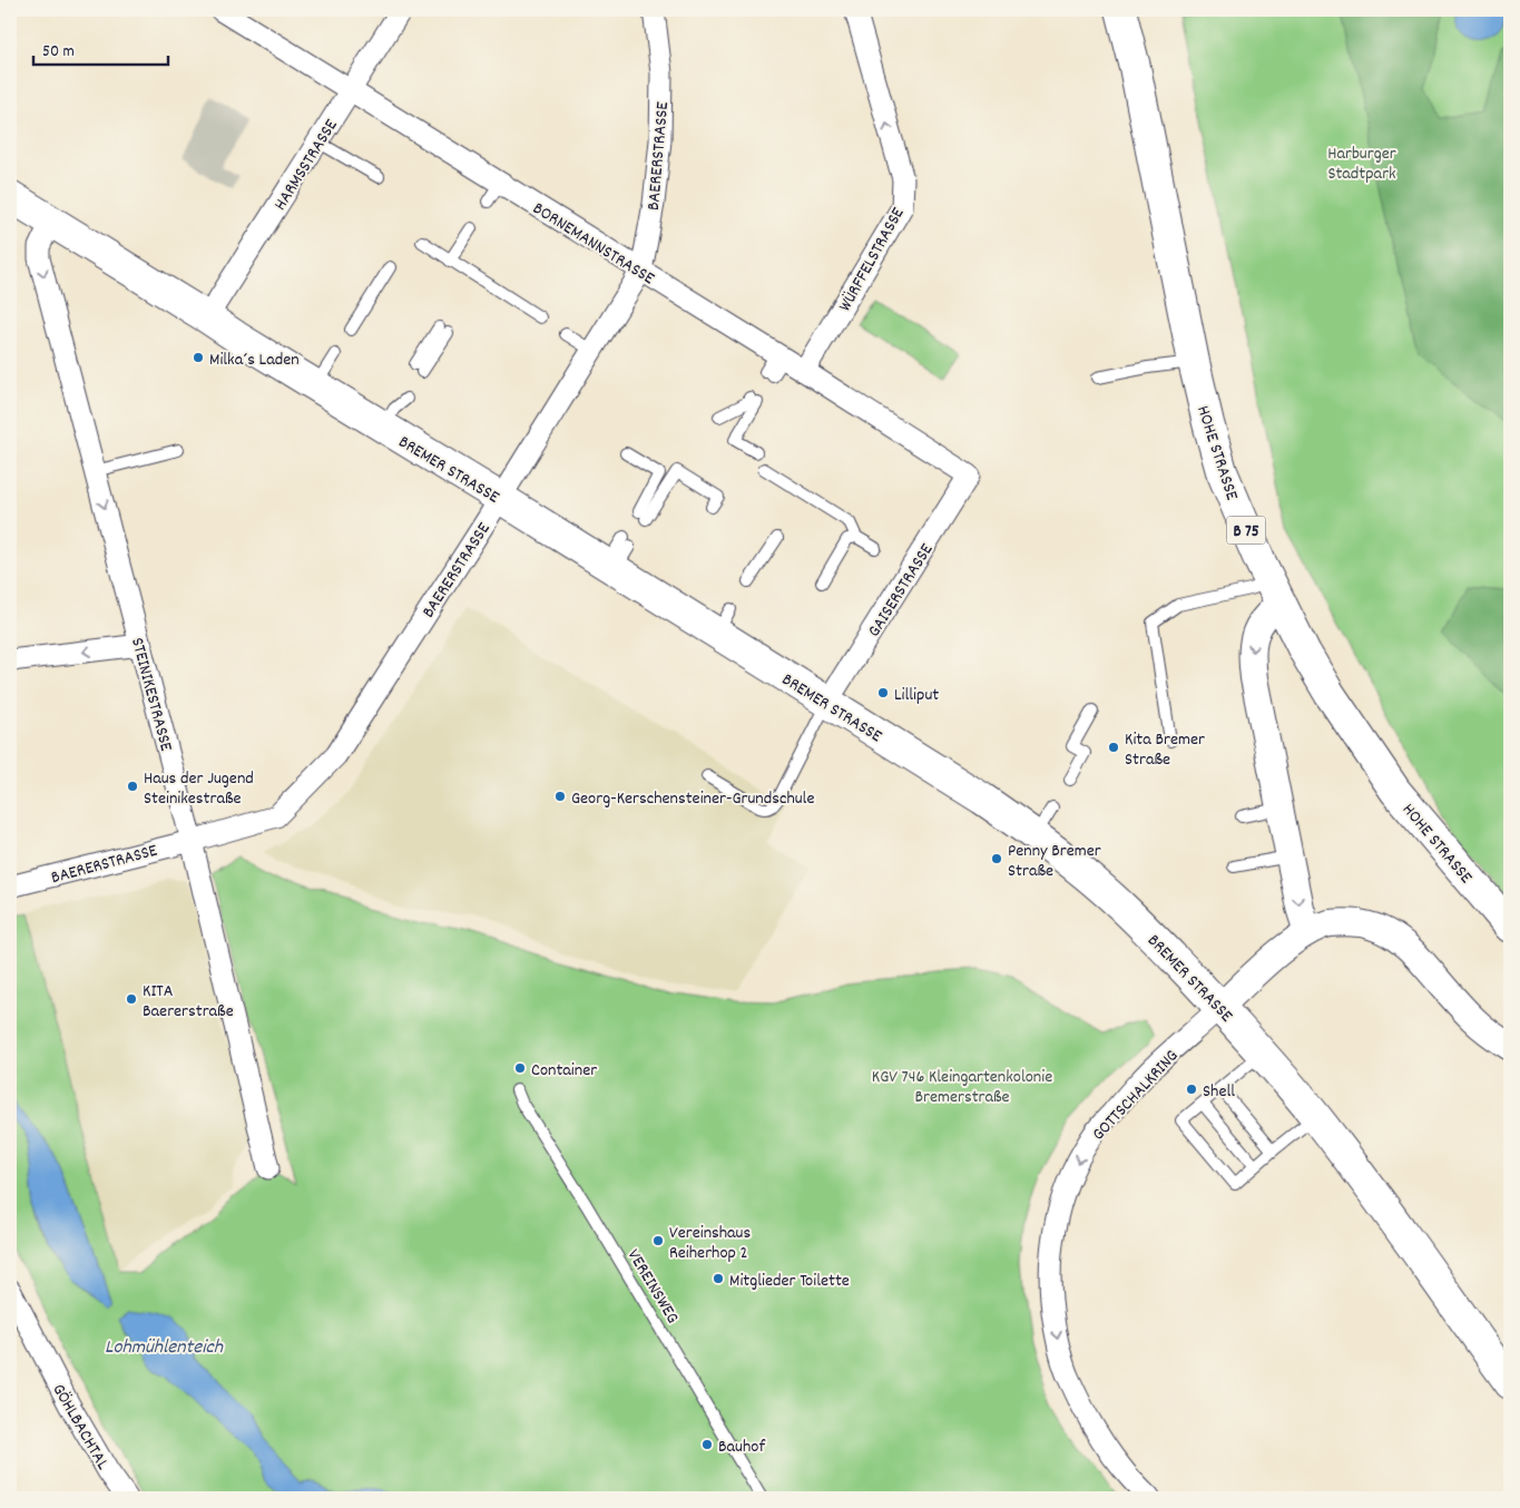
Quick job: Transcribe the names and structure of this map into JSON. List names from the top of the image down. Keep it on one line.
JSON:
{"streets":{"main road":["HOHE STRASSE","BREMER STRASSE","B 75"],"street":["BAERERSTRASSE","HARMSSTRASSE","BORNEMANNSTRASSE","WÜRFFELSTRASSE","GAISERSTRASSE","STEINIKESTRASSE","GOTTSCHALKRING","GÖHLBACHTAL"],"lane":["VEREINSWEG"]},"crossings":[["BAERERSTRASSE","BORNEMANNSTRASSE"],["BAERERSTRASSE","BREMER STRASSE"],["BAERERSTRASSE","STEINIKESTRASSE"],["HARMSSTRASSE","BORNEMANNSTRASSE"],["HARMSSTRASSE","BREMER STRASSE"],["BORNEMANNSTRASSE","WÜRFFELSTRASSE"],["BORNEMANNSTRASSE","GAISERSTRASSE"],["BREMER STRASSE","GAISERSTRASSE"],["BREMER STRASSE","STEINIKESTRASSE"],["BREMER STRASSE","GOTTSCHALKRING"]],"one_way":["WÜRFFELSTRASSE","STEINIKESTRASSE","GOTTSCHALKRING"],"water":["Lohmühlenteich"],"parks":["Harburger Stadtpark","KGV 746 Kleingartenkolonie Bremerstraße"],"places":["Milka´s Laden","Lilliput","Kita Bremer Straße","Haus der Jugend Steinikestraße","Georg-Kerschensteiner-Grundschule","Penny Bremer Straße","KITA Baererstraße","Container","Shell","Vereinshaus Reiherhop 2","Mitglieder Toilette","Bauhof"],"scale_bar":"50 m"}
